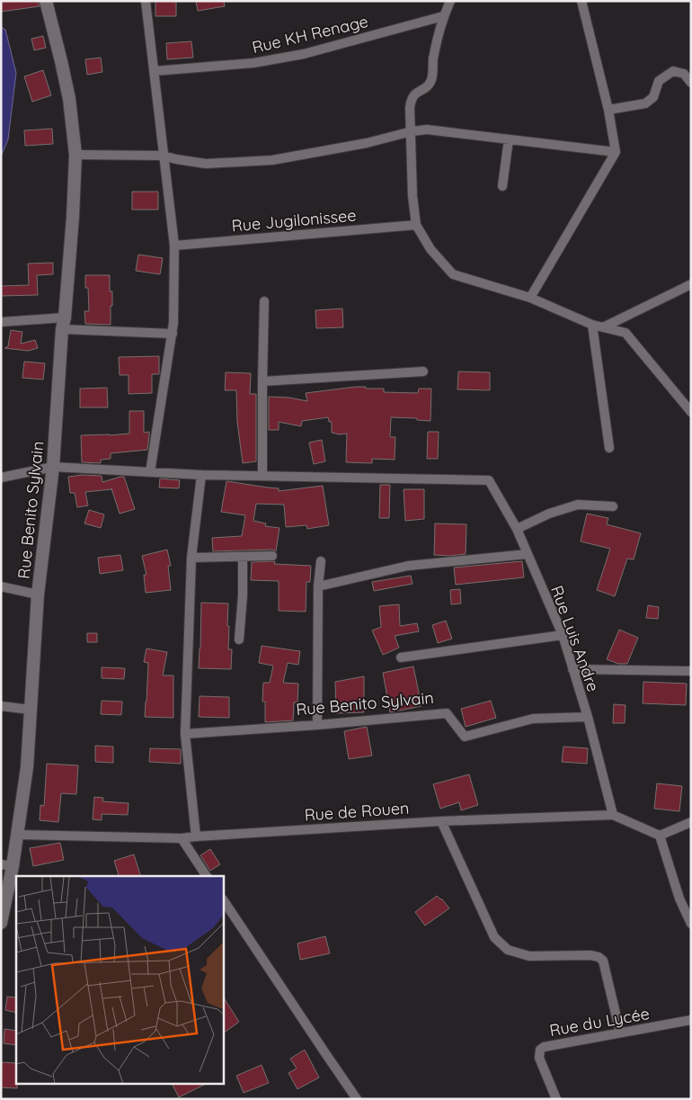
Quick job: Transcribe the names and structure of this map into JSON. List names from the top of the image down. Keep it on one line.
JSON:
{"streets":{"main road":["Rue Benito Sylvain"],"street":["Rue KH Renage","Rue Jugilonissee","Rue Luis Andre","Rue de Rouen","Rue du Lycée"]},"crossings":[["Rue Benito Sylvain","Rue Luis Andre"],["Rue Benito Sylvain","Rue de Rouen"],["Rue Luis Andre","Rue de Rouen"]]}
